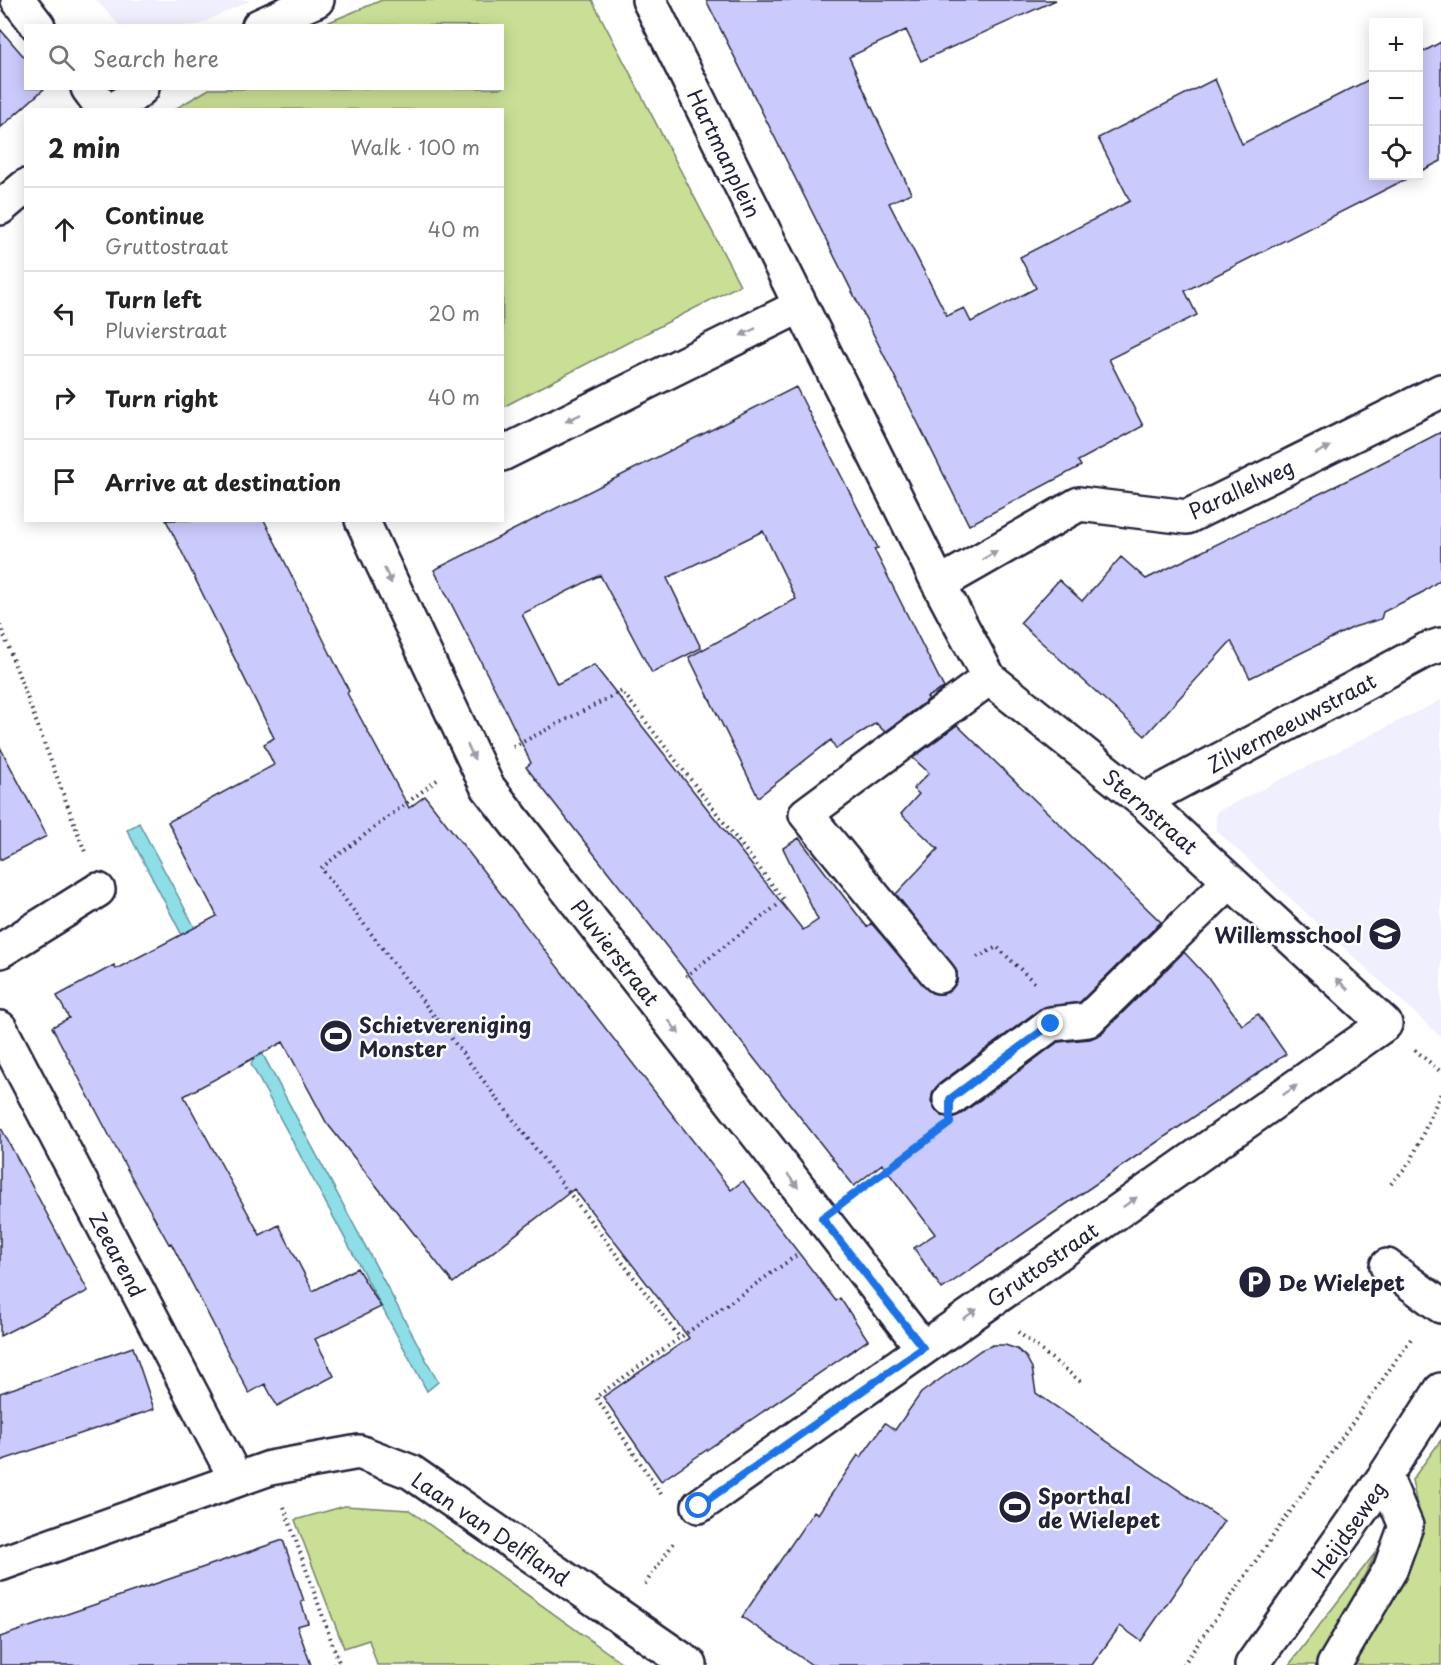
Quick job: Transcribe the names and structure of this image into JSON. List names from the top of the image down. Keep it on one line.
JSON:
{"streets":{"street":["Hartmanplein","Parallelweg","Zilvermeeuwstraat","Sternstraat","Pluvierstraat","Zeearend","Gruttostraat","Laan van Delfland","Heijdseweg"]},"crossings":[["Hartmanplein","Parallelweg"],["Hartmanplein","Sternstraat"],["Parallelweg","Sternstraat"],["Zilvermeeuwstraat","Sternstraat"],["Sternstraat","Gruttostraat"],["Pluvierstraat","Gruttostraat"],["Zeearend","Laan van Delfland"]],"one_way":["Parallelweg","Pluvierstraat"],"places":{"school or university":["Willemsschool"],"sports":["Schietvereniging Monster","Sporthal de Wielepet"],"parking":["De Wielepet"]},"page":{"map_buttons":["+","−"],"search":"Search here","heading":["2 min","Walk · 100 m"],"list":[["Continue","Gruttostraat","40 m"],["Turn left","Pluvierstraat","20 m"],["Turn right","40 m"],"Arrive at destination"]}}
